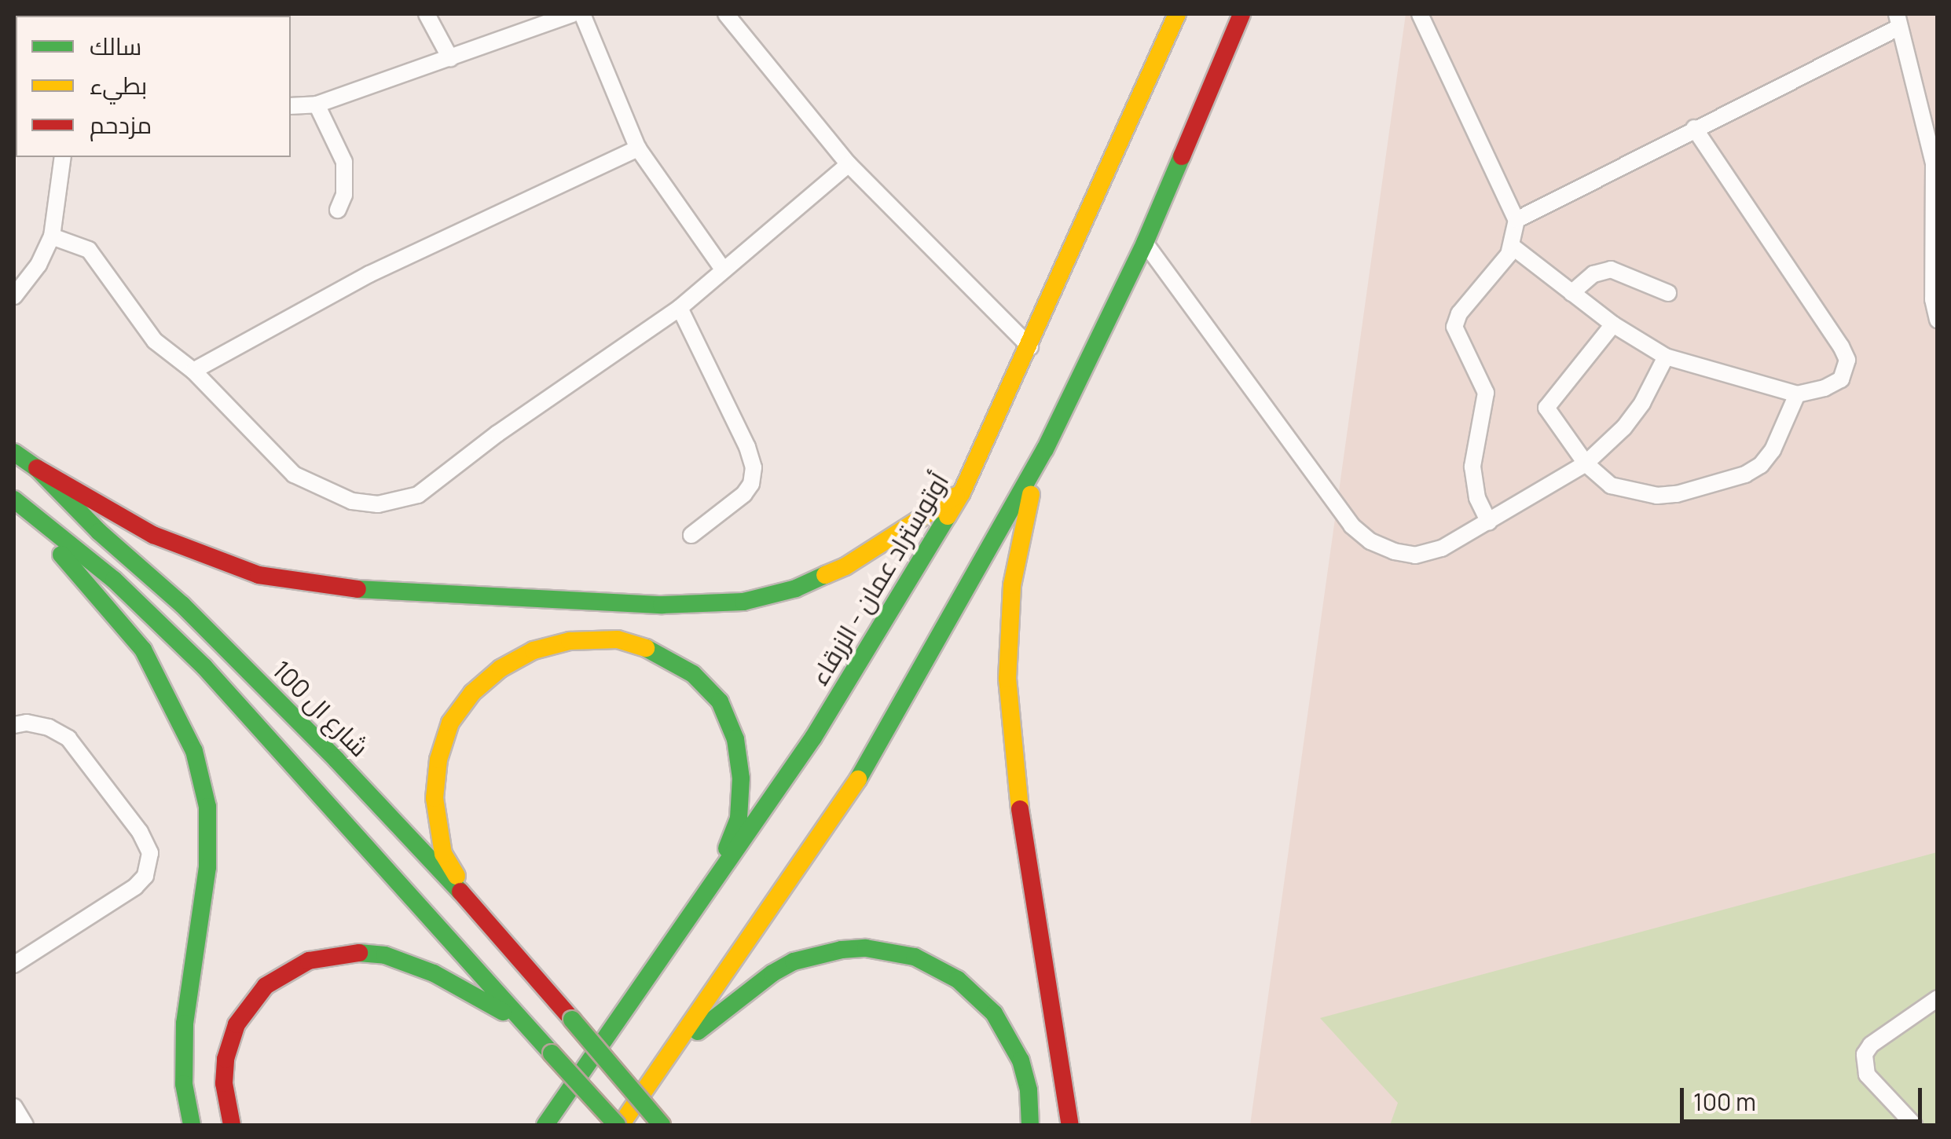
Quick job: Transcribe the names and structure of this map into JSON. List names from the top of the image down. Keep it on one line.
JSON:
{"streets":{"highway":["أوتوستراد عمان - الزرقاء","شارع ال 100"]},"legend":["سالك","بطيء","مزدحم"],"scale_bar":"100 m"}
